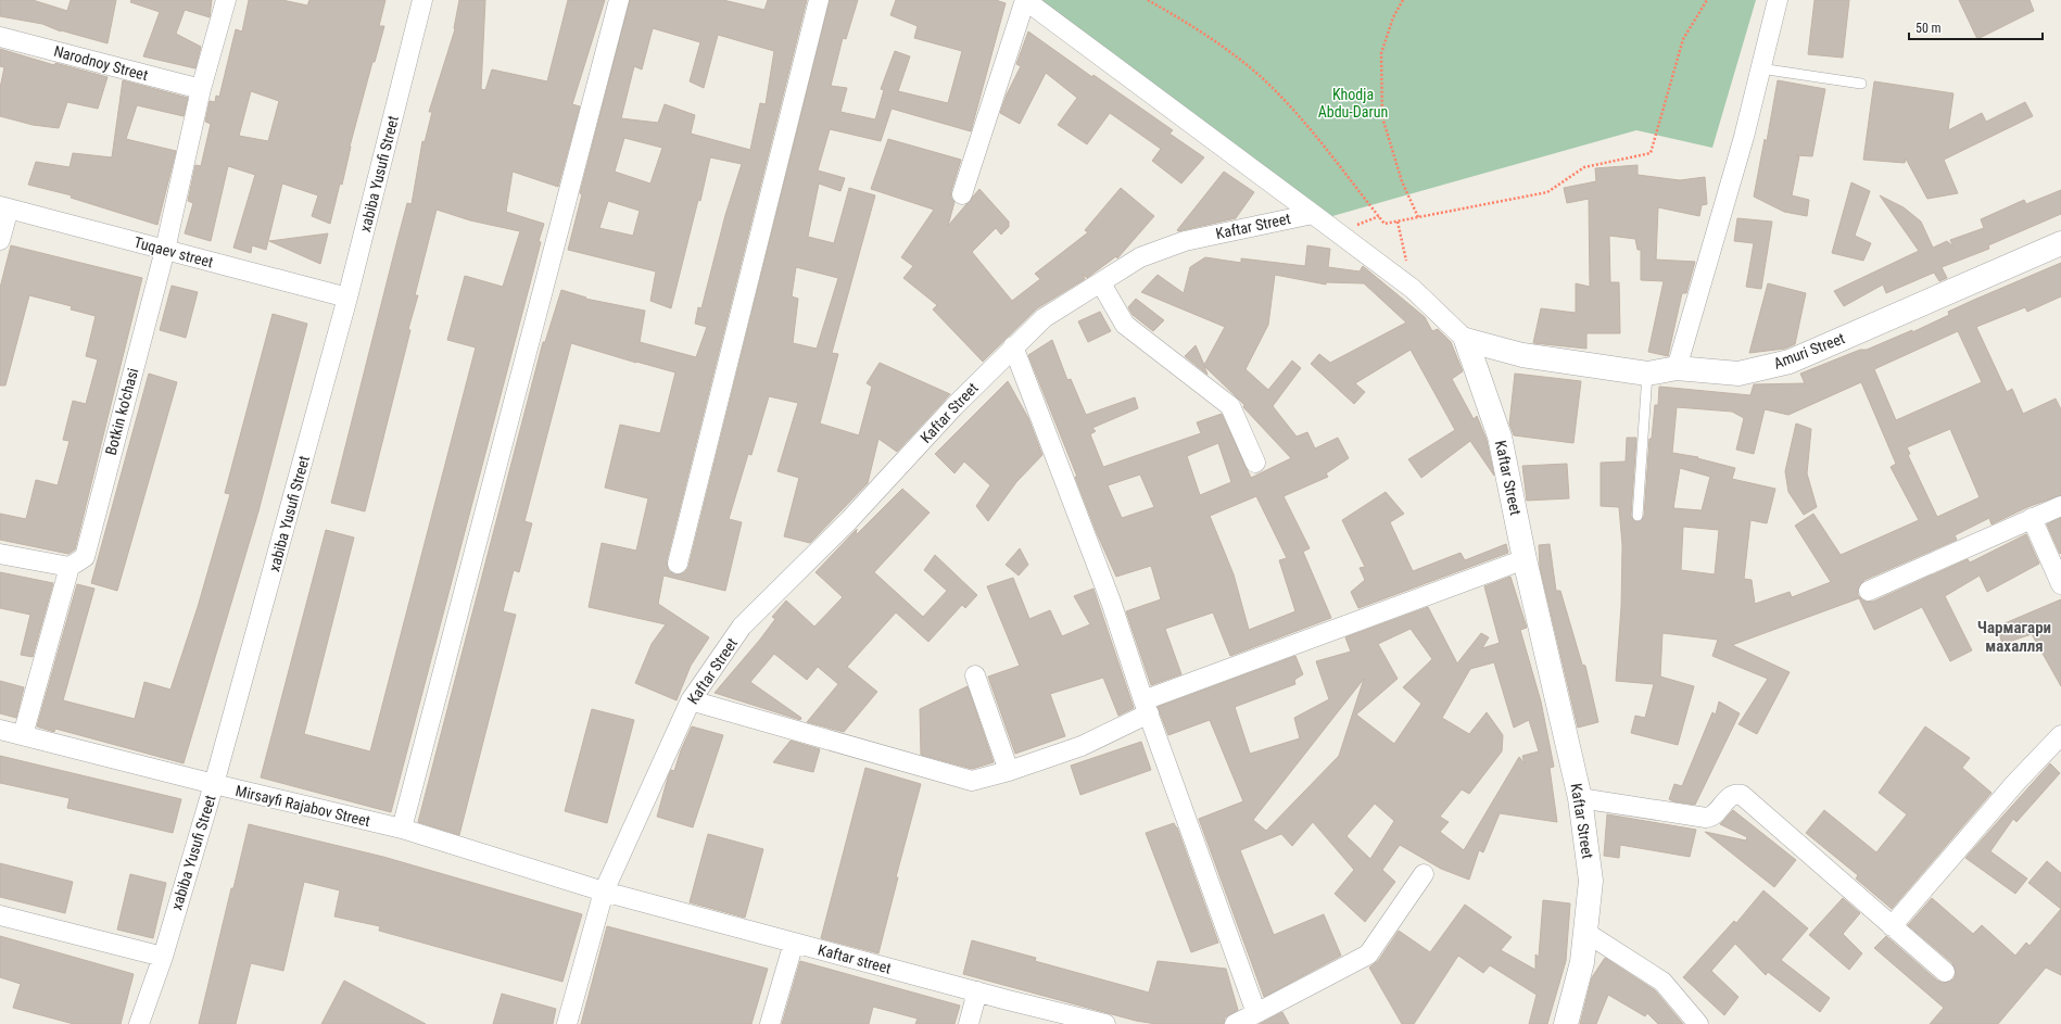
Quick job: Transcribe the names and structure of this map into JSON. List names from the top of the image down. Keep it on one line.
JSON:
{"streets":{"street":["Narodnoy Street","xabiba Yusufi Street","Kaftar Street","Tuqaev street","Amuri Street","Botkin ko'chasi","Mirsayfi Rajabov Street","Kaftar street"]},"crossings":[["Narodnoy Street","Botkin ko'chasi"],["xabiba Yusufi Street","Tuqaev street"],["xabiba Yusufi Street","Mirsayfi Rajabov Street"],["Kaftar Street","Amuri Street"],["Kaftar Street","Mirsayfi Rajabov Street"],["Kaftar Street","Kaftar street"],["Tuqaev street","Botkin ko'chasi"],["Mirsayfi Rajabov Street","Kaftar street"]],"districts":["Чармагари махалля"],"parks":["Khodja Abdu-Darun"],"scale_bar":"50 m"}
